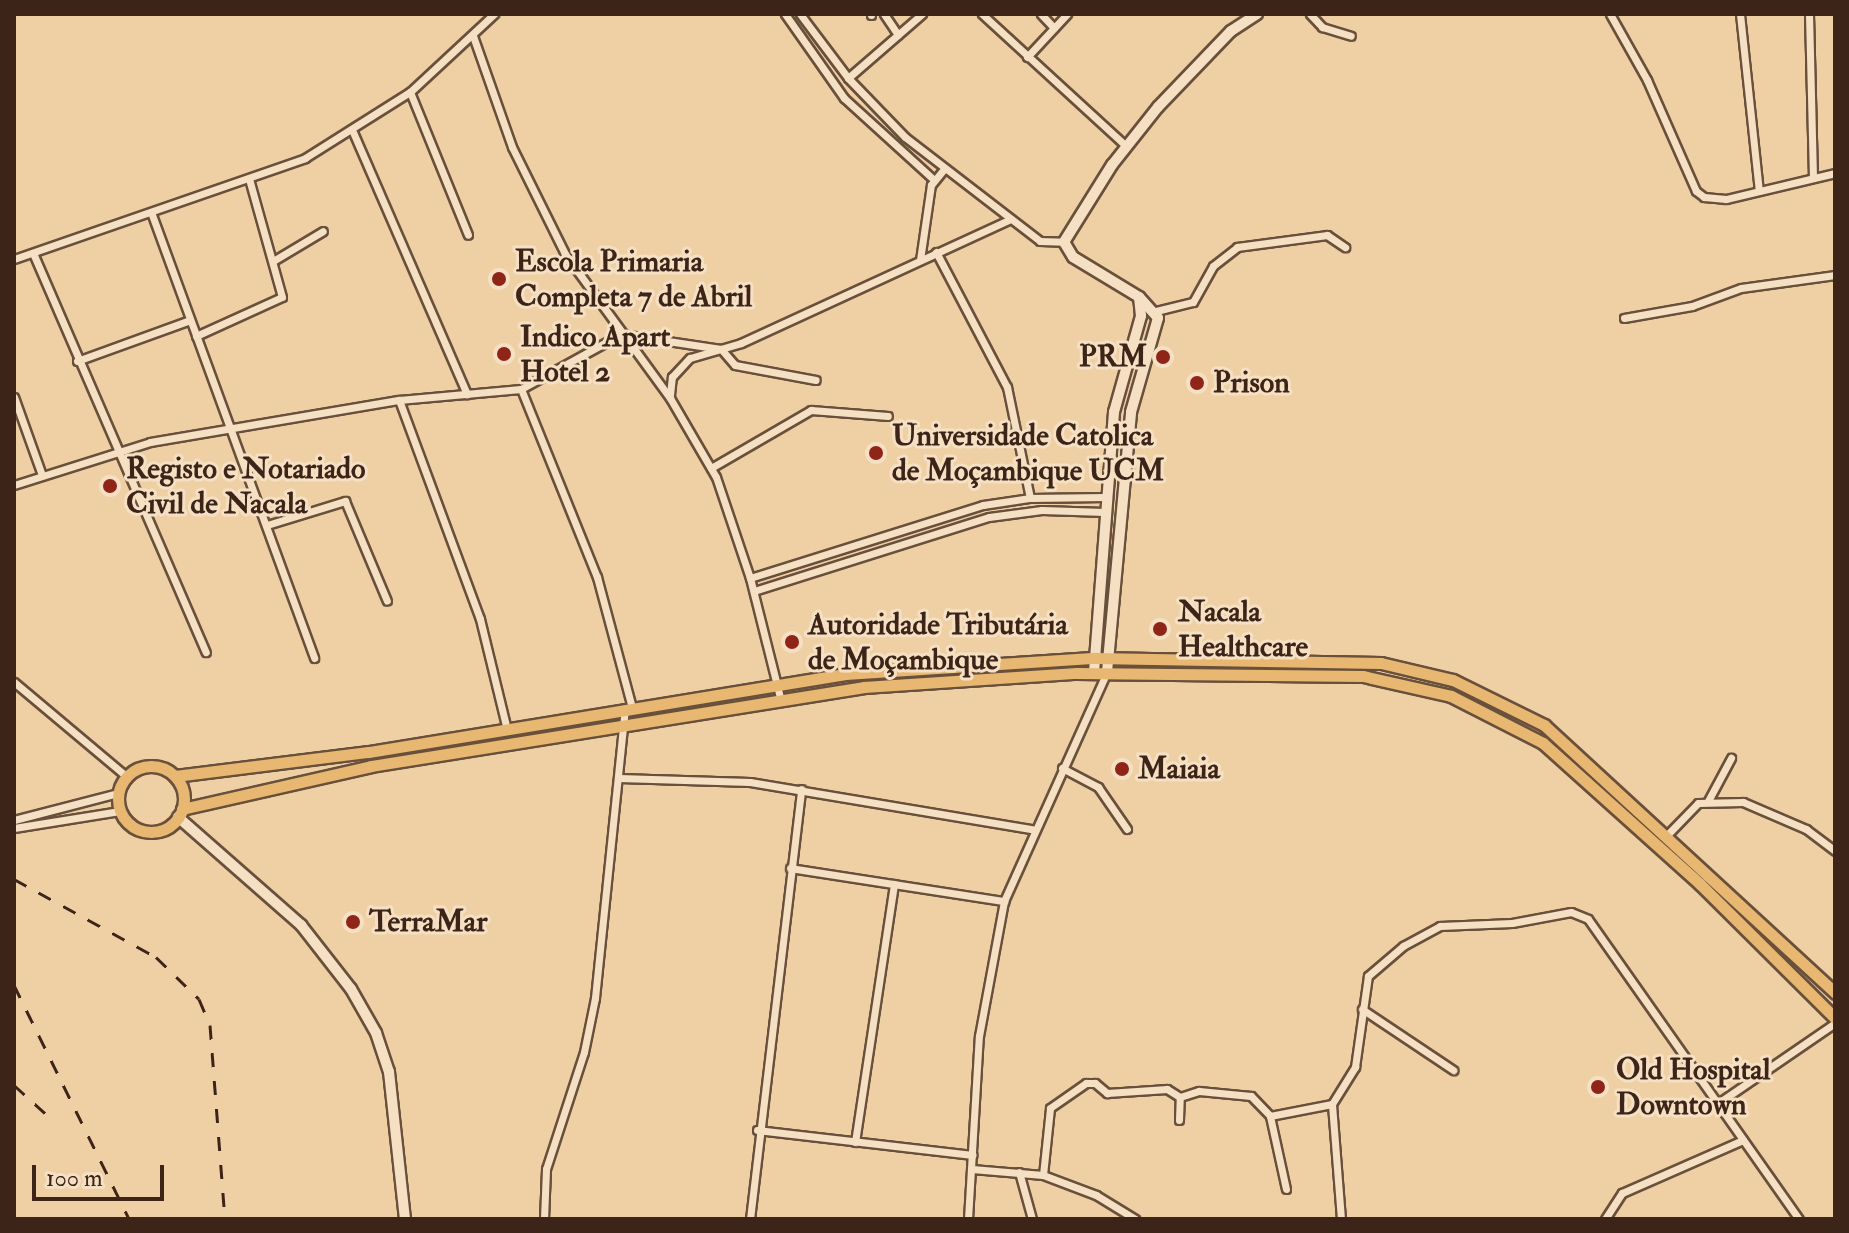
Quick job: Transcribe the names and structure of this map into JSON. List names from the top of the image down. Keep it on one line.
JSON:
{"places":["Escola Primaria Completa 7 de Abril","Indico Apart Hotel 2","PRM","Prison","Universidade Catolica de Moçambique UCM","Registo e Notariado Civil de Nacala","Nacala Healthcare","Autoridade Tributária de Moçambique","Maiaia","TerraMar","Old Hospital Downtown"],"scale_bar":"100 m"}
